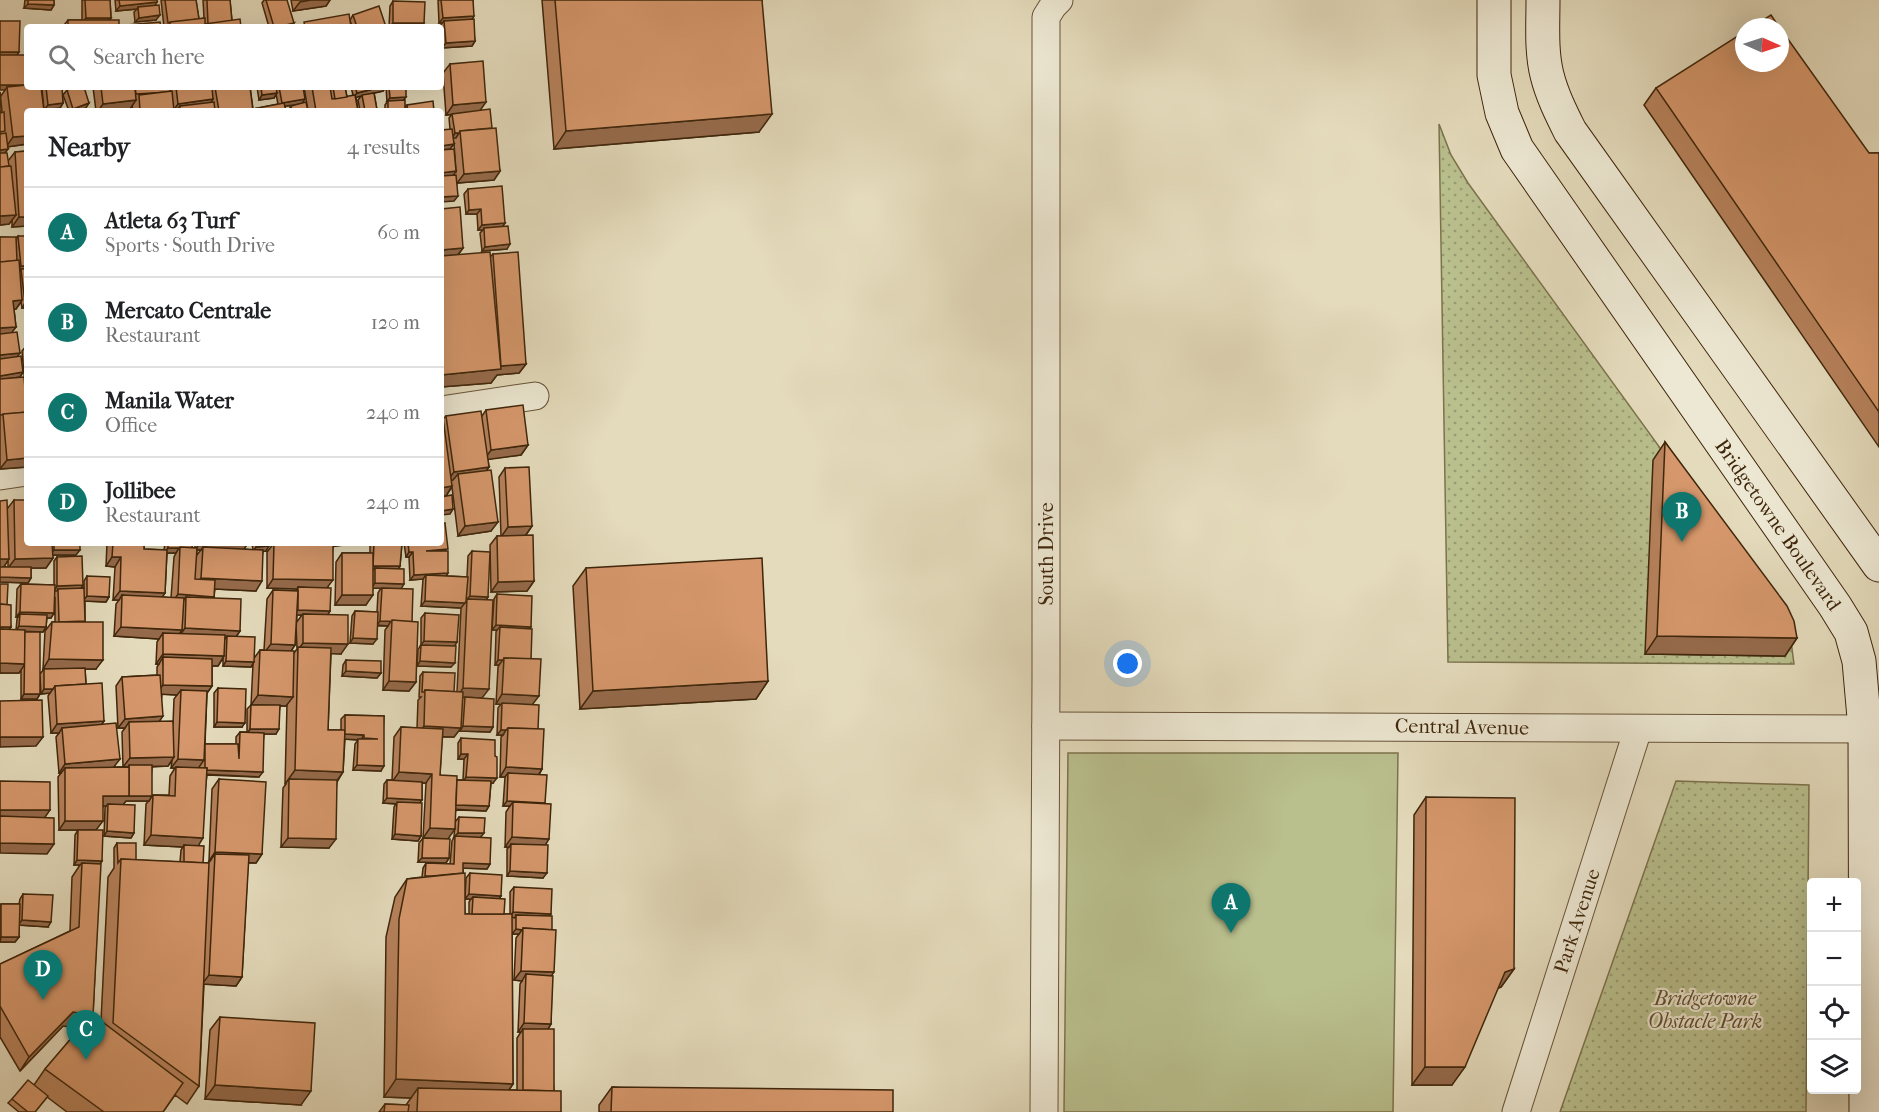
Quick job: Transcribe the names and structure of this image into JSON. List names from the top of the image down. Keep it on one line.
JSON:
{"streets":{"street":["Bridgetowne Boulevard","South Drive","Central Avenue","Park Avenue"]},"crossings":[["Bridgetowne Boulevard","Central Avenue"],["South Drive","Central Avenue"],["Central Avenue","Park Avenue"]],"parks":["Bridgetowne Obstacle Park"],"north":"right","page":{"search":"Search here","heading":["Nearby","4 results"],"list":[{"mark":"A","name":"Atleta 63 Turf","note":"Sports · South Drive","value":"60 m"},{"mark":"B","name":"Mercato Centrale","note":"Restaurant","value":"120 m"},{"mark":"C","name":"Manila Water","note":"Office","value":"240 m"},{"mark":"D","name":"Jollibee","note":"Restaurant","value":"240 m"}],"pins":["B","A","D","C"],"map_buttons":["+","−"]}}
